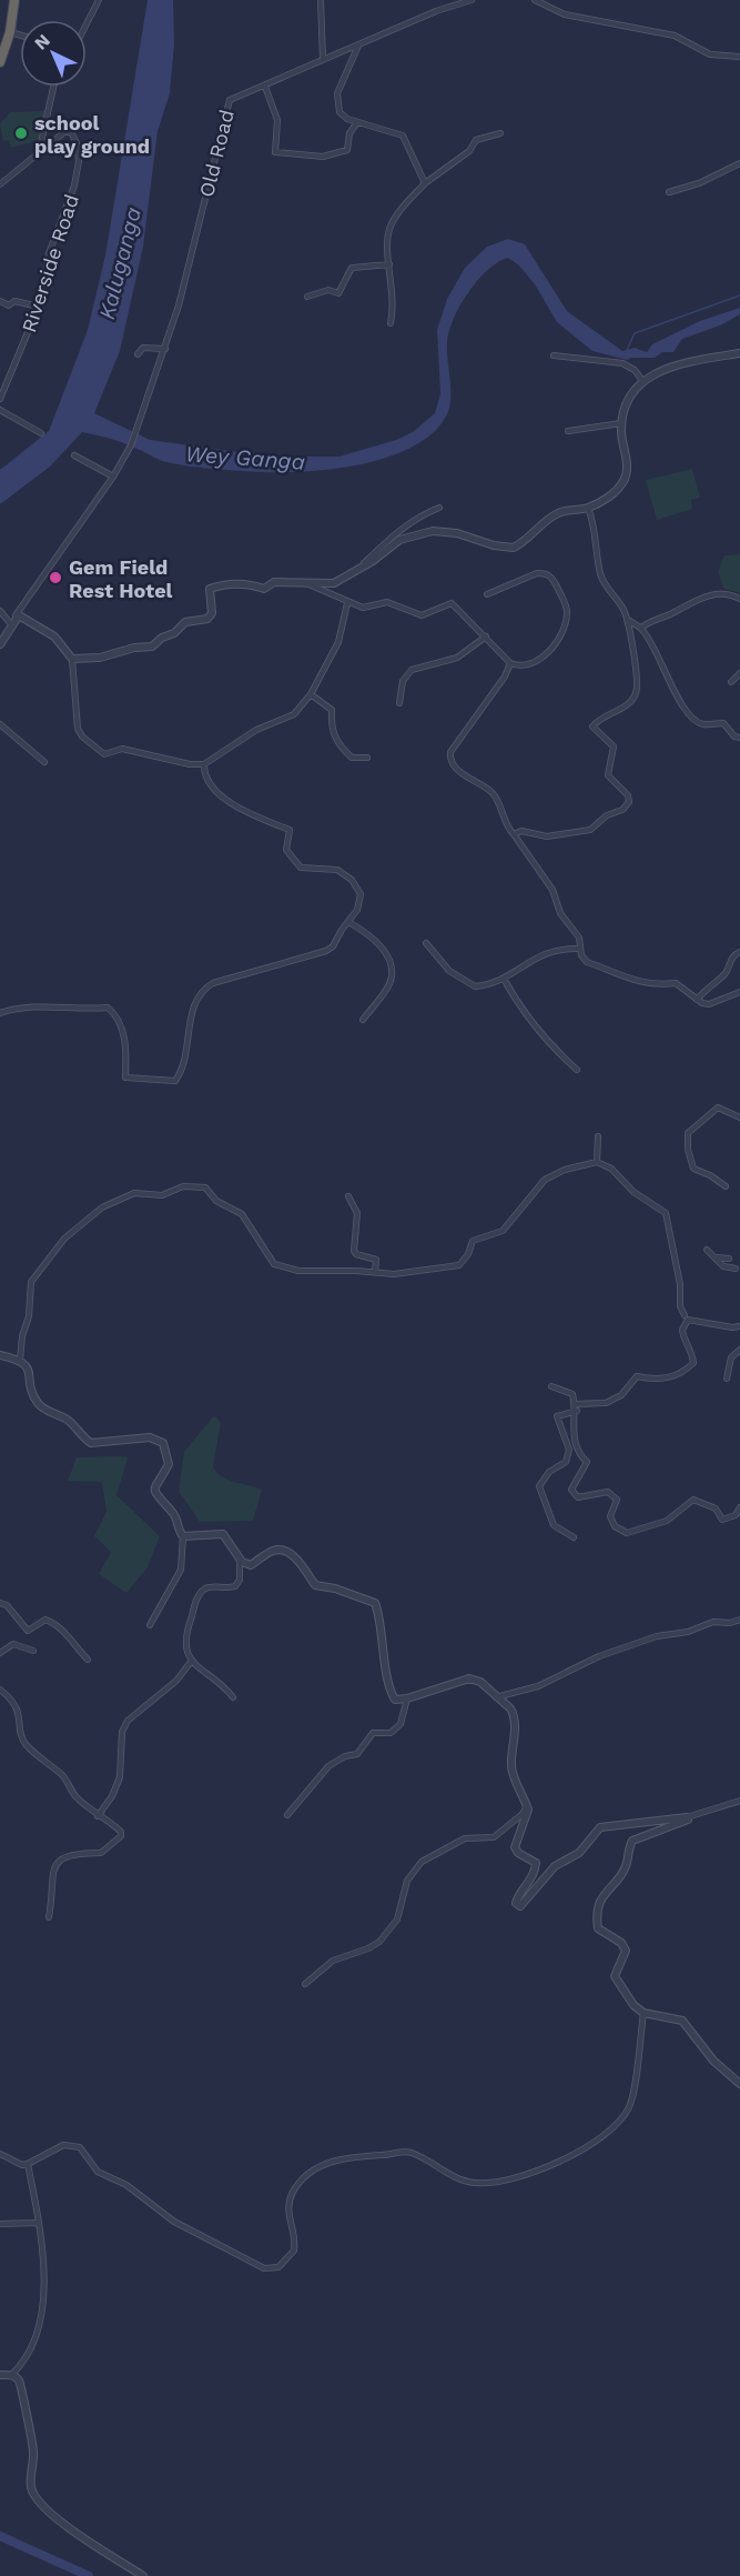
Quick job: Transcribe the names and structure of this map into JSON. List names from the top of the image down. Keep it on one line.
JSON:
{"streets":{"street":["Old Road","Riverside Road"]},"water":["Kaluganga","Wey Ganga"],"places":["school play ground","Gem Field Rest Hotel"],"north":"top left"}
